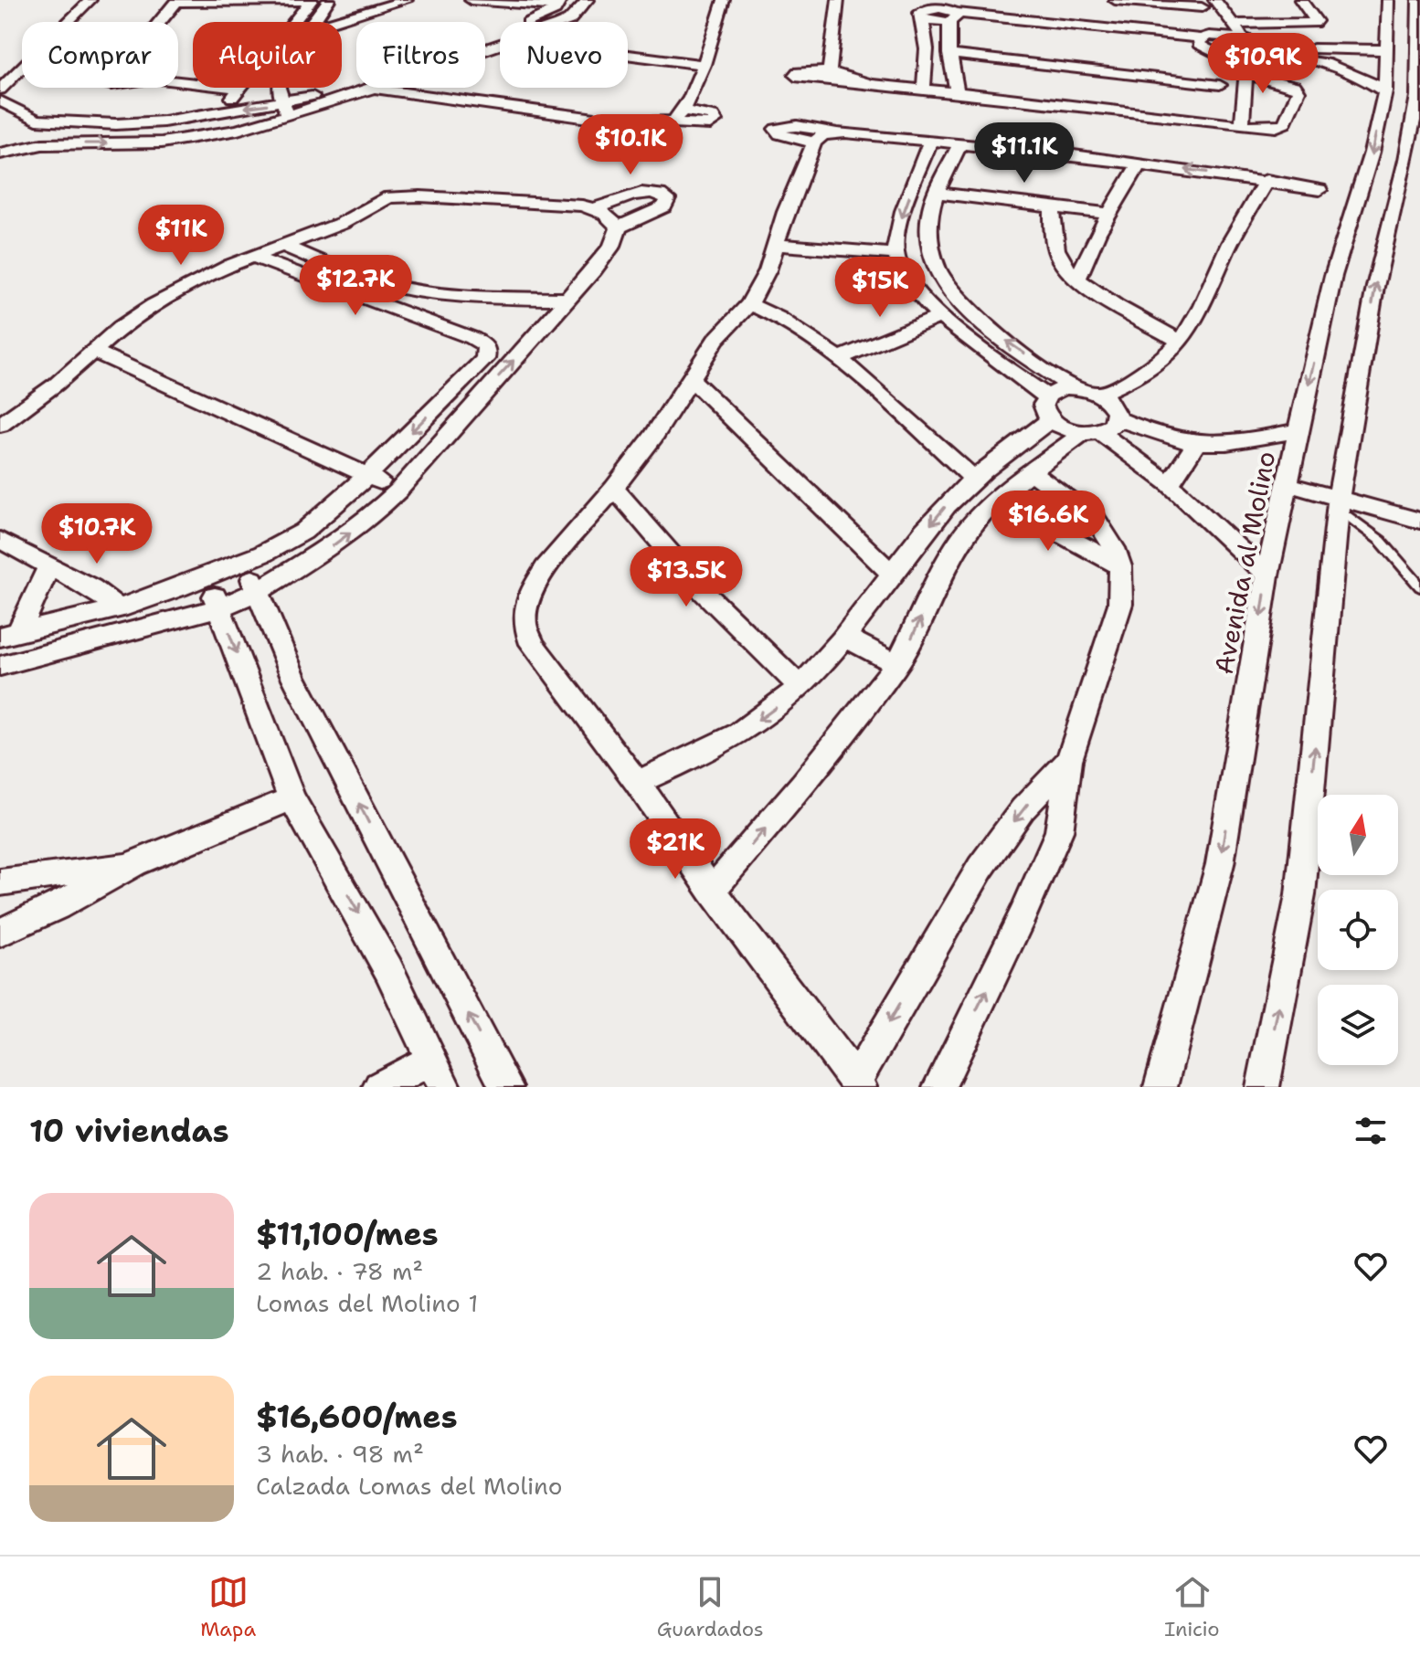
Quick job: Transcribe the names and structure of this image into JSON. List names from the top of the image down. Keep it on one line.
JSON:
{"streets":{"street":["Avenida al Molino"]},"north":"top","page":{"chip":["Comprar","Alquilar","Filtros","Nuevo"],"price":["$10.9K","$10.1K","$11.1K","$11K","$12.7K","$15K","$16.6K","$10.7K","$13.5K","$21K"],"heading":"10 viviendas","list":[{"name":"$11,100/mes","note":"2 hab. · 78 m² · Lomas del Molino 1"},{"name":"$16,600/mes","note":"3 hab. · 98 m² · Calzada Lomas del Molino"}],"tabs":["Mapa","Guardados","Inicio"]}}
